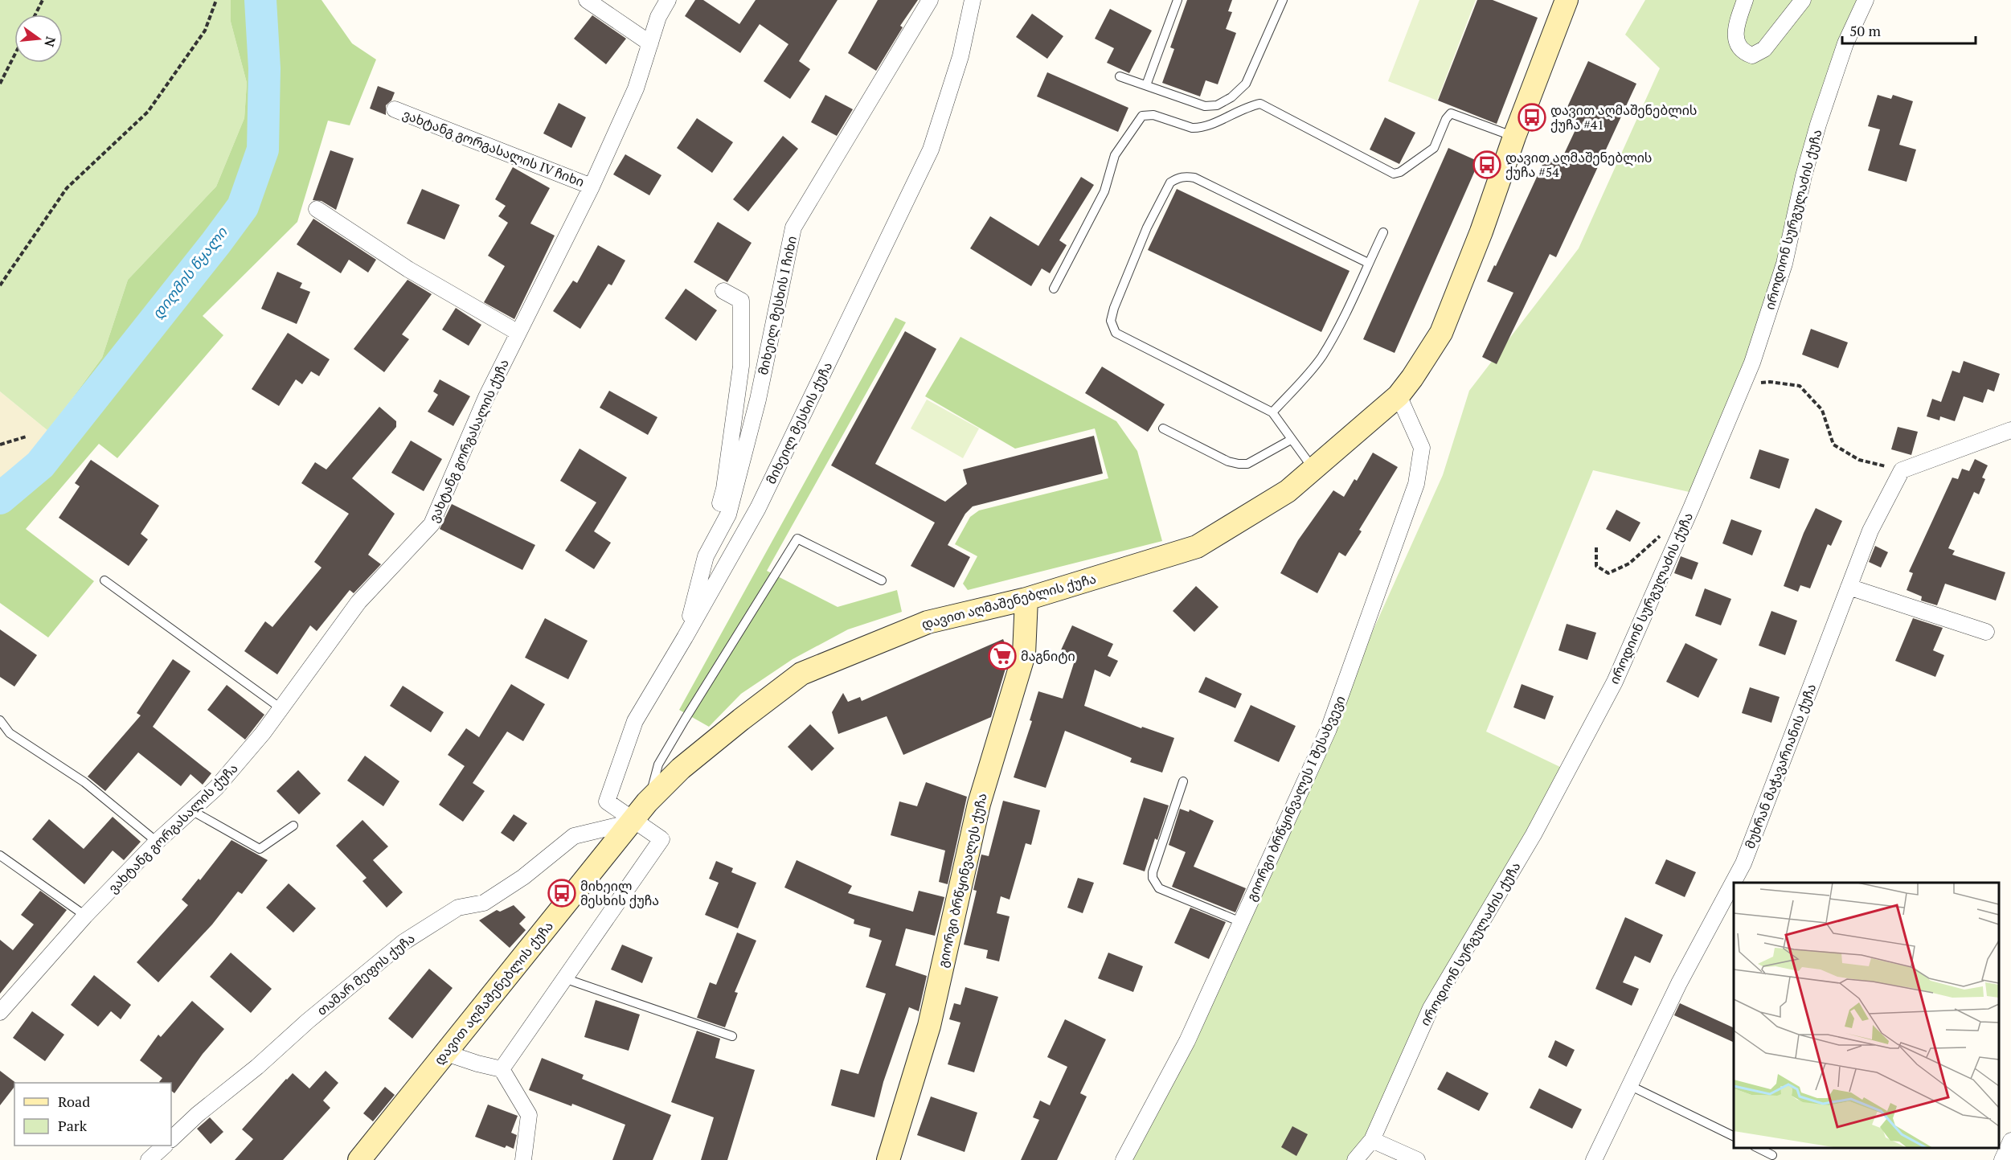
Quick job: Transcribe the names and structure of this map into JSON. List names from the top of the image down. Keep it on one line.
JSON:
{"streets":{"street":["ვახტანგ გორგასალის IV ჩიხი","იროდიონ სურგულაძის ქუჩა","მიხეილ მესხის I ჩიხი","მიხეილ მესხის ქუჩა","ვახტანგ გორგასალის ქუჩა","დავით აღმაშენებლის ქუჩა","მუხრან მაჭავარიანის ქუჩა","გიორგი ბრწყინვალეს I შესახვევი","გიორგი ბრწყინვალეს ქუჩა","თამარ მეფის ქუჩა"]},"crossings":[["ვახტანგ გორგასალის IV ჩიხი","ვახტანგ გორგასალის ქუჩა"],["მიხეილ მესხის I ჩიხი","მიხეილ მესხის ქუჩა"],["მიხეილ მესხის ქუჩა","დავით აღმაშენებლის ქუჩა"],["მიხეილ მესხის ქუჩა","თამარ მეფის ქუჩა"],["დავით აღმაშენებლის ქუჩა","გიორგი ბრწყინვალეს I შესახვევი"],["დავით აღმაშენებლის ქუჩა","გიორგი ბრწყინვალეს ქუჩა"],["დავით აღმაშენებლის ქუჩა","თამარ მეფის ქუჩა"]],"water":["დიღმის წყალი"],"places":{"bus stop":["დავით აღმაშენებლის ქუჩა #41","დავით აღმაშენებლის ქუჩა #54","მიხეილ მესხის ქუჩა"],"supermarket":["მაგნიტი"]},"legend":["Road","Park"],"scale_bar":"50 m","north":"right"}
